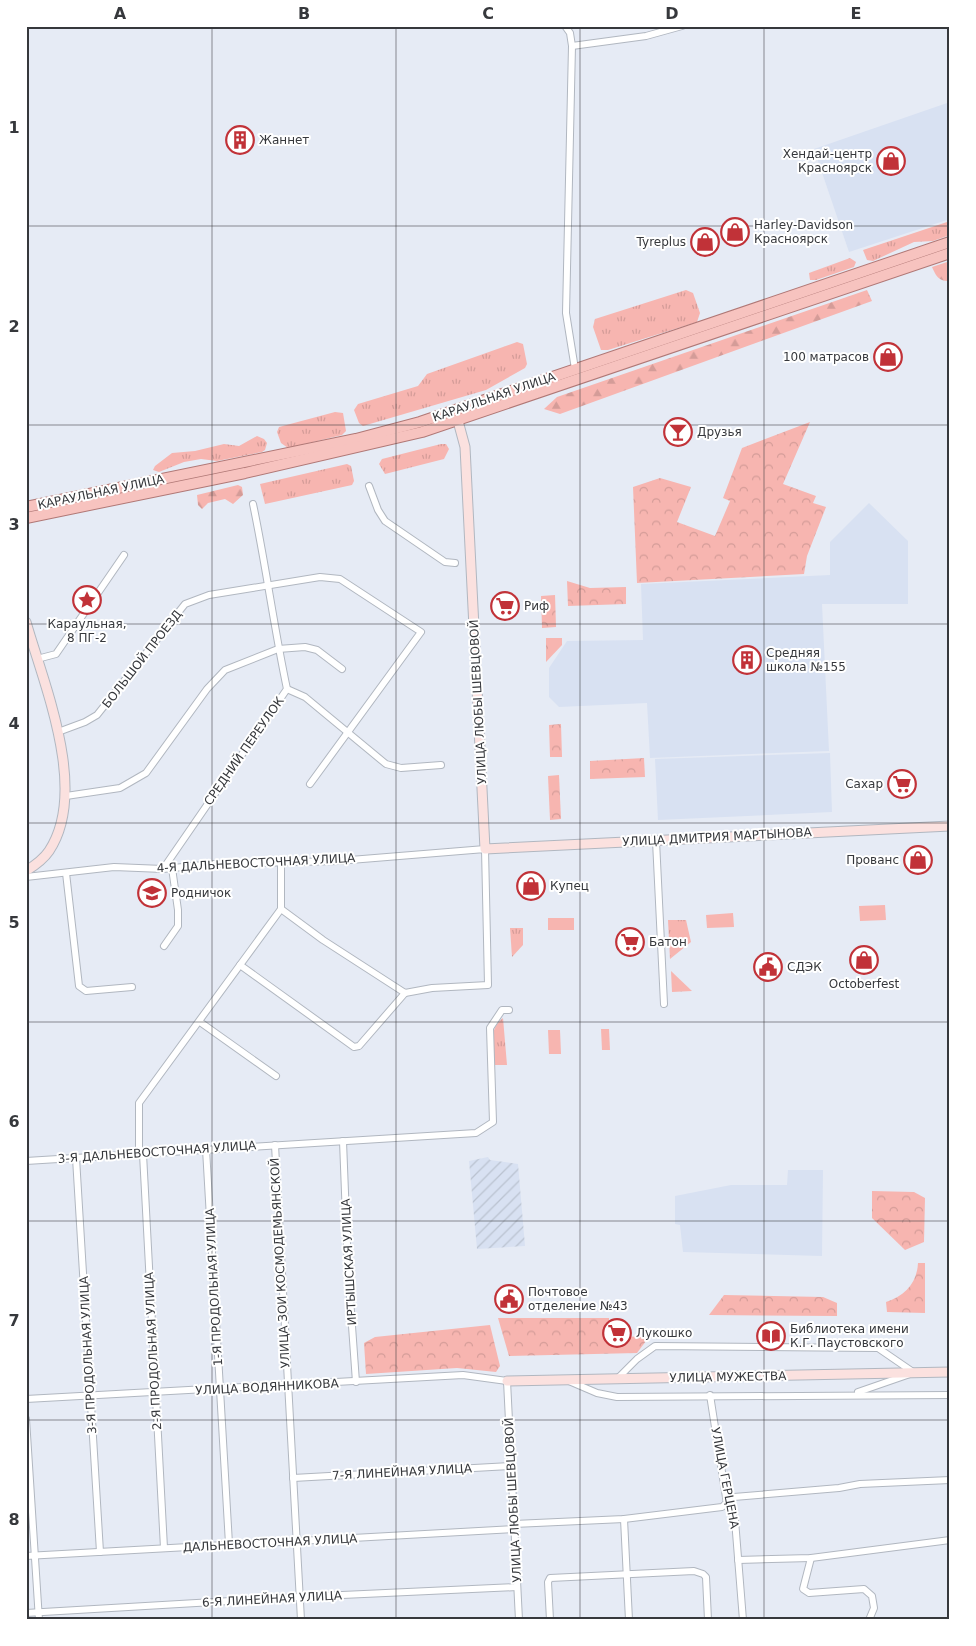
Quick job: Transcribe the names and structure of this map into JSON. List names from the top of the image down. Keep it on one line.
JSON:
{"streets":{"main road":["КАРАУЛЬНАЯ УЛИЦА"],"street":["БОЛЬШОЙ ПРОЕЗД","УЛИЦА ЛЮБЫ ШЕВЦОВОЙ","СРЕДНИЙ ПЕРЕУЛОК","УЛИЦА ДМИТРИЯ МАРТЫНОВА","4-Я ДАЛЬНЕВОСТОЧНАЯ УЛИЦА","3-Я ДАЛЬНЕВОСТОЧНАЯ УЛИЦА","ИРТЫШСКАЯ УЛИЦА","УЛИЦА ЗОИ КОСМОДЕМЬЯНСКОЙ","1-Я ПРОДОЛЬНАЯ УЛИЦА","2-Я ПРОДОЛЬНАЯ УЛИЦА","3-Я ПРОДОЛЬНАЯ УЛИЦА","УЛИЦА МУЖЕСТВА","УЛИЦА ВОДЯННИКОВА","7-Я ЛИНЕЙНАЯ УЛИЦА","УЛИЦА ГЕРЦЕНА","ДАЛЬНЕВОСТОЧНАЯ УЛИЦА","6-Я ЛИНЕЙНАЯ УЛИЦА"]},"crossings":[["КАРАУЛЬНАЯ УЛИЦА","УЛИЦА ЛЮБЫ ШЕВЦОВОЙ"],["БОЛЬШОЙ ПРОЕЗД","СРЕДНИЙ ПЕРЕУЛОК"],["УЛИЦА ЛЮБЫ ШЕВЦОВОЙ","УЛИЦА ДМИТРИЯ МАРТЫНОВА"],["УЛИЦА ЛЮБЫ ШЕВЦОВОЙ","4-Я ДАЛЬНЕВОСТОЧНАЯ УЛИЦА"],["УЛИЦА ЛЮБЫ ШЕВЦОВОЙ","УЛИЦА МУЖЕСТВА"],["УЛИЦА ЛЮБЫ ШЕВЦОВОЙ","УЛИЦА ВОДЯННИКОВА"],["УЛИЦА ЛЮБЫ ШЕВЦОВОЙ","7-Я ЛИНЕЙНАЯ УЛИЦА"],["УЛИЦА ЛЮБЫ ШЕВЦОВОЙ","ДАЛЬНЕВОСТОЧНАЯ УЛИЦА"],["УЛИЦА ЛЮБЫ ШЕВЦОВОЙ","6-Я ЛИНЕЙНАЯ УЛИЦА"],["СРЕДНИЙ ПЕРЕУЛОК","4-Я ДАЛЬНЕВОСТОЧНАЯ УЛИЦА"],["УЛИЦА ДМИТРИЯ МАРТЫНОВА","4-Я ДАЛЬНЕВОСТОЧНАЯ УЛИЦА"],["3-Я ДАЛЬНЕВОСТОЧНАЯ УЛИЦА","ИРТЫШСКАЯ УЛИЦА"],["3-Я ДАЛЬНЕВОСТОЧНАЯ УЛИЦА","УЛИЦА ЗОИ КОСМОДЕМЬЯНСКОЙ"],["3-Я ДАЛЬНЕВОСТОЧНАЯ УЛИЦА","1-Я ПРОДОЛЬНАЯ УЛИЦА"],["3-Я ДАЛЬНЕВОСТОЧНАЯ УЛИЦА","2-Я ПРОДОЛЬНАЯ УЛИЦА"],["3-Я ДАЛЬНЕВОСТОЧНАЯ УЛИЦА","3-Я ПРОДОЛЬНАЯ УЛИЦА"],["ИРТЫШСКАЯ УЛИЦА","УЛИЦА ВОДЯННИКОВА"],["УЛИЦА ЗОИ КОСМОДЕМЬЯНСКОЙ","УЛИЦА ВОДЯННИКОВА"],["УЛИЦА ЗОИ КОСМОДЕМЬЯНСКОЙ","7-Я ЛИНЕЙНАЯ УЛИЦА"],["УЛИЦА ЗОИ КОСМОДЕМЬЯНСКОЙ","ДАЛЬНЕВОСТОЧНАЯ УЛИЦА"],["УЛИЦА ЗОИ КОСМОДЕМЬЯНСКОЙ","6-Я ЛИНЕЙНАЯ УЛИЦА"],["1-Я ПРОДОЛЬНАЯ УЛИЦА","УЛИЦА ВОДЯННИКОВА"],["1-Я ПРОДОЛЬНАЯ УЛИЦА","ДАЛЬНЕВОСТОЧНАЯ УЛИЦА"],["2-Я ПРОДОЛЬНАЯ УЛИЦА","УЛИЦА ВОДЯННИКОВА"],["2-Я ПРОДОЛЬНАЯ УЛИЦА","ДАЛЬНЕВОСТОЧНАЯ УЛИЦА"],["3-Я ПРОДОЛЬНАЯ УЛИЦА","УЛИЦА ВОДЯННИКОВА"],["3-Я ПРОДОЛЬНАЯ УЛИЦА","ДАЛЬНЕВОСТОЧНАЯ УЛИЦА"],["УЛИЦА МУЖЕСТВА","УЛИЦА ВОДЯННИКОВА"],["УЛИЦА ГЕРЦЕНА","ДАЛЬНЕВОСТОЧНАЯ УЛИЦА"]],"places":{"building":["Жаннет","Средняя школа №155"],"shop":["Хендай-центр Красноярск","Harley-Davidson Красноярск","Tyreplus","100 матрасов","Прованс","Купец","Octoberfest"],"bar":["Друзья"],"place":["Караульная, 8 ПГ-2"],"supermarket":["Риф","Сахар","Батон","Лукошко"],"school or university":["Родничок"],"public building":["СДЭК","Почтовое отделение №43"],"library":["Библиотека имени К.Г. Паустовского"]},"grid":{"columns":["A","B","C","D","E"],"rows":["1","2","3","4","5","6","7","8"]}}
